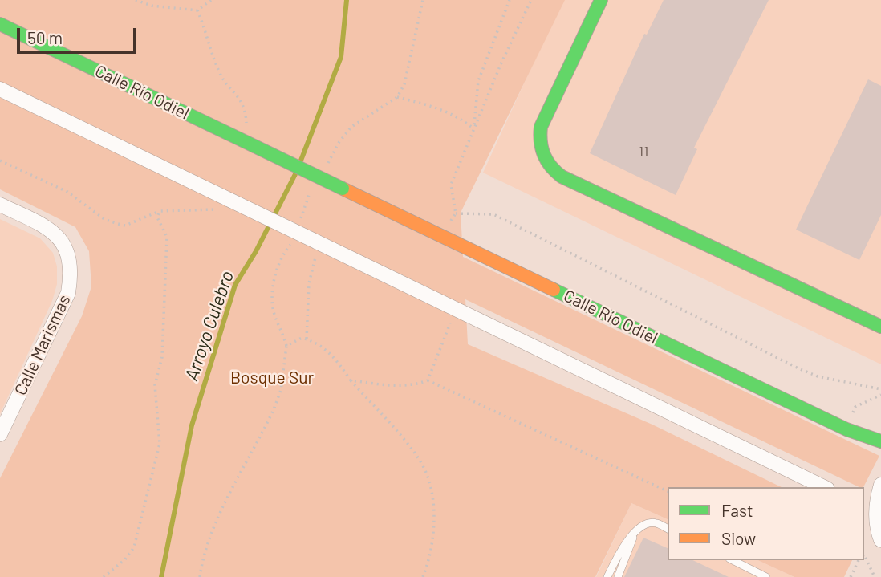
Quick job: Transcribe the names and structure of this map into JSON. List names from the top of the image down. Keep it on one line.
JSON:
{"streets":{"street":["Calle Río Odiel","Calle Marismas"]},"water":["Arroyo Culebro"],"parks":["Bosque Sur"],"house_numbers":["11"],"legend":["Fast","Slow"],"scale_bar":"50 m"}
